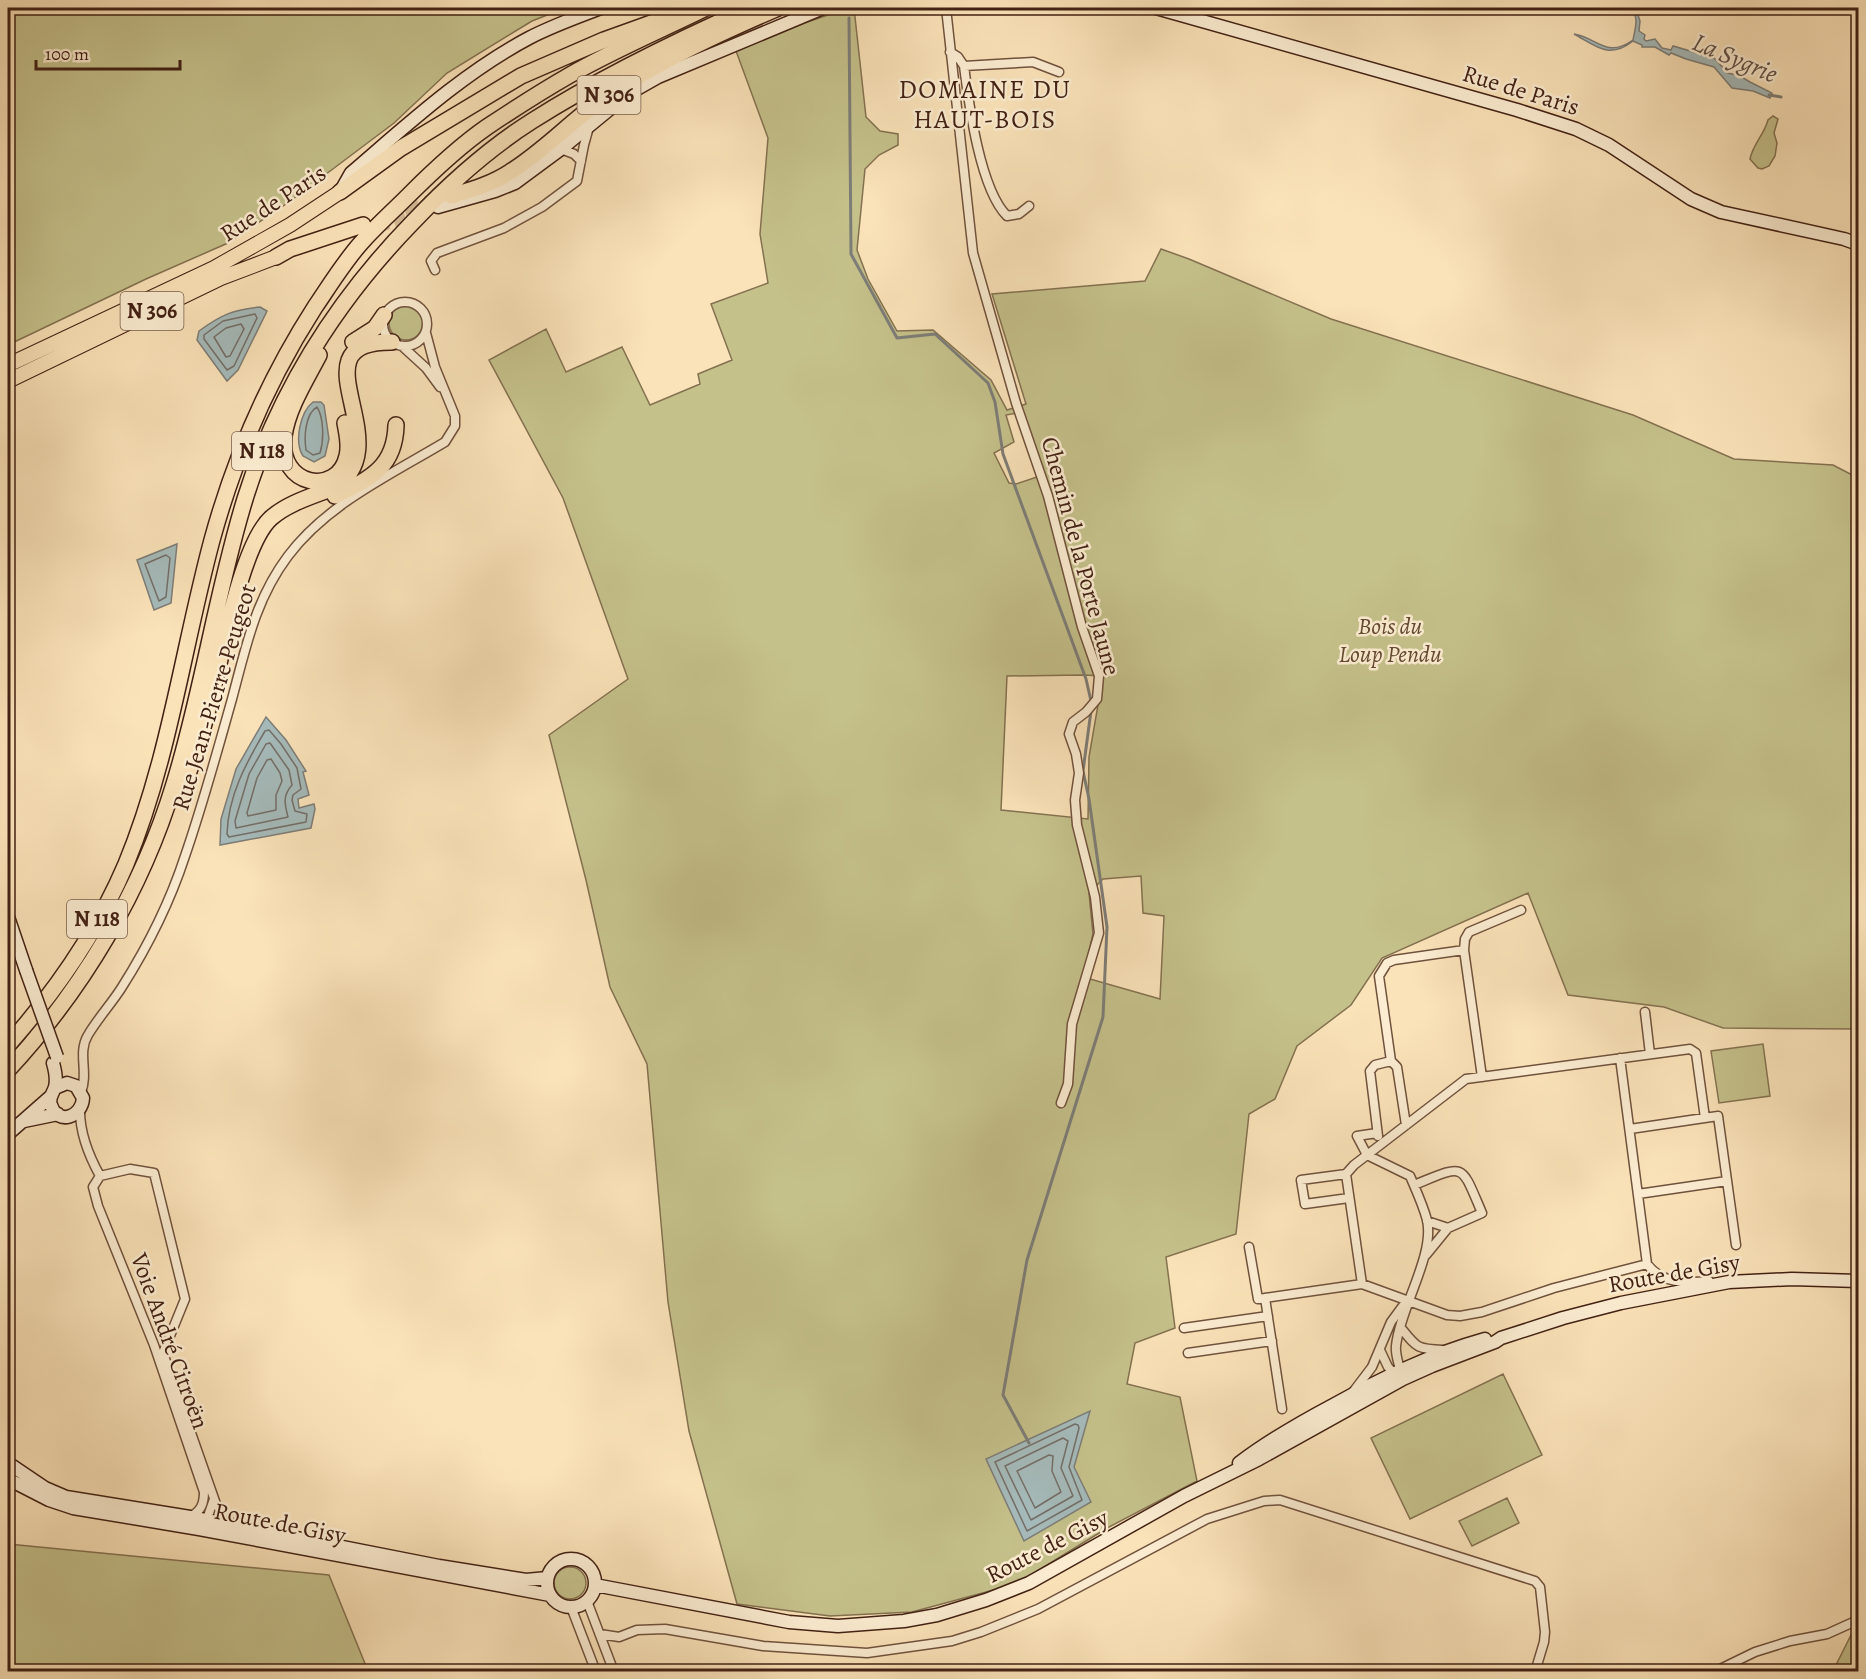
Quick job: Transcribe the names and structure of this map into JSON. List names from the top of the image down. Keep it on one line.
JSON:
{"streets":{"highway":["N 306","N 118"],"main road":["Rue de Paris"],"street":["Chemin de la Porte Jaune","Rue Jean-Pierre Peugeot","Route de Gisy","Voie André Citroën"]},"crossings":[["Rue de Paris","N 306"],["Route de Gisy","Voie André Citroën"]],"districts":["DOMAINE DU HAUT-BOIS"],"water":["La Sygrie"],"parks":["Bois du Loup Pendu"],"scale_bar":"100 m"}
